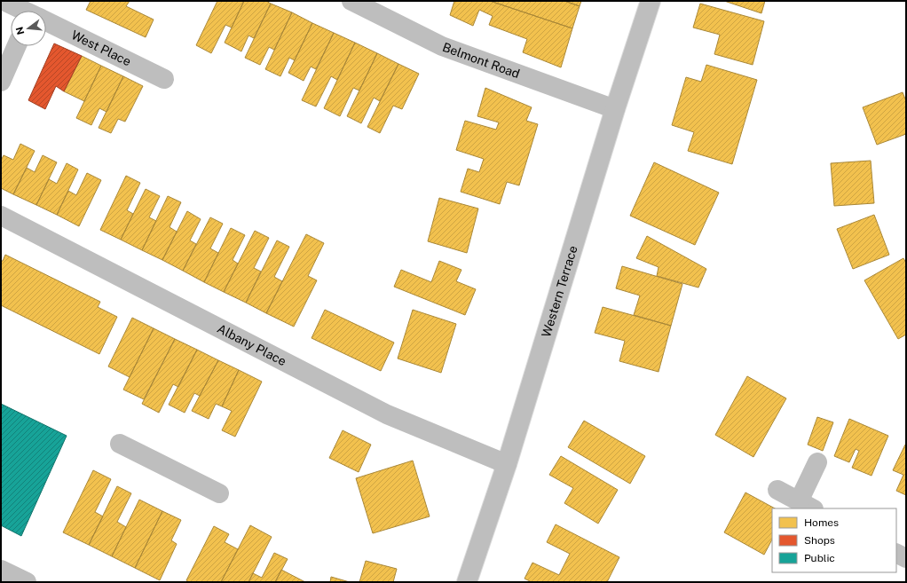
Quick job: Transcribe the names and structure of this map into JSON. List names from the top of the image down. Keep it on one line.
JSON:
{"streets":{"street":["West Place","Belmont Road","Western Terrace","Albany Place"]},"crossings":[["Belmont Road","Western Terrace"],["Western Terrace","Albany Place"]],"legend":["Homes","Shops","Public"],"north":"left"}
